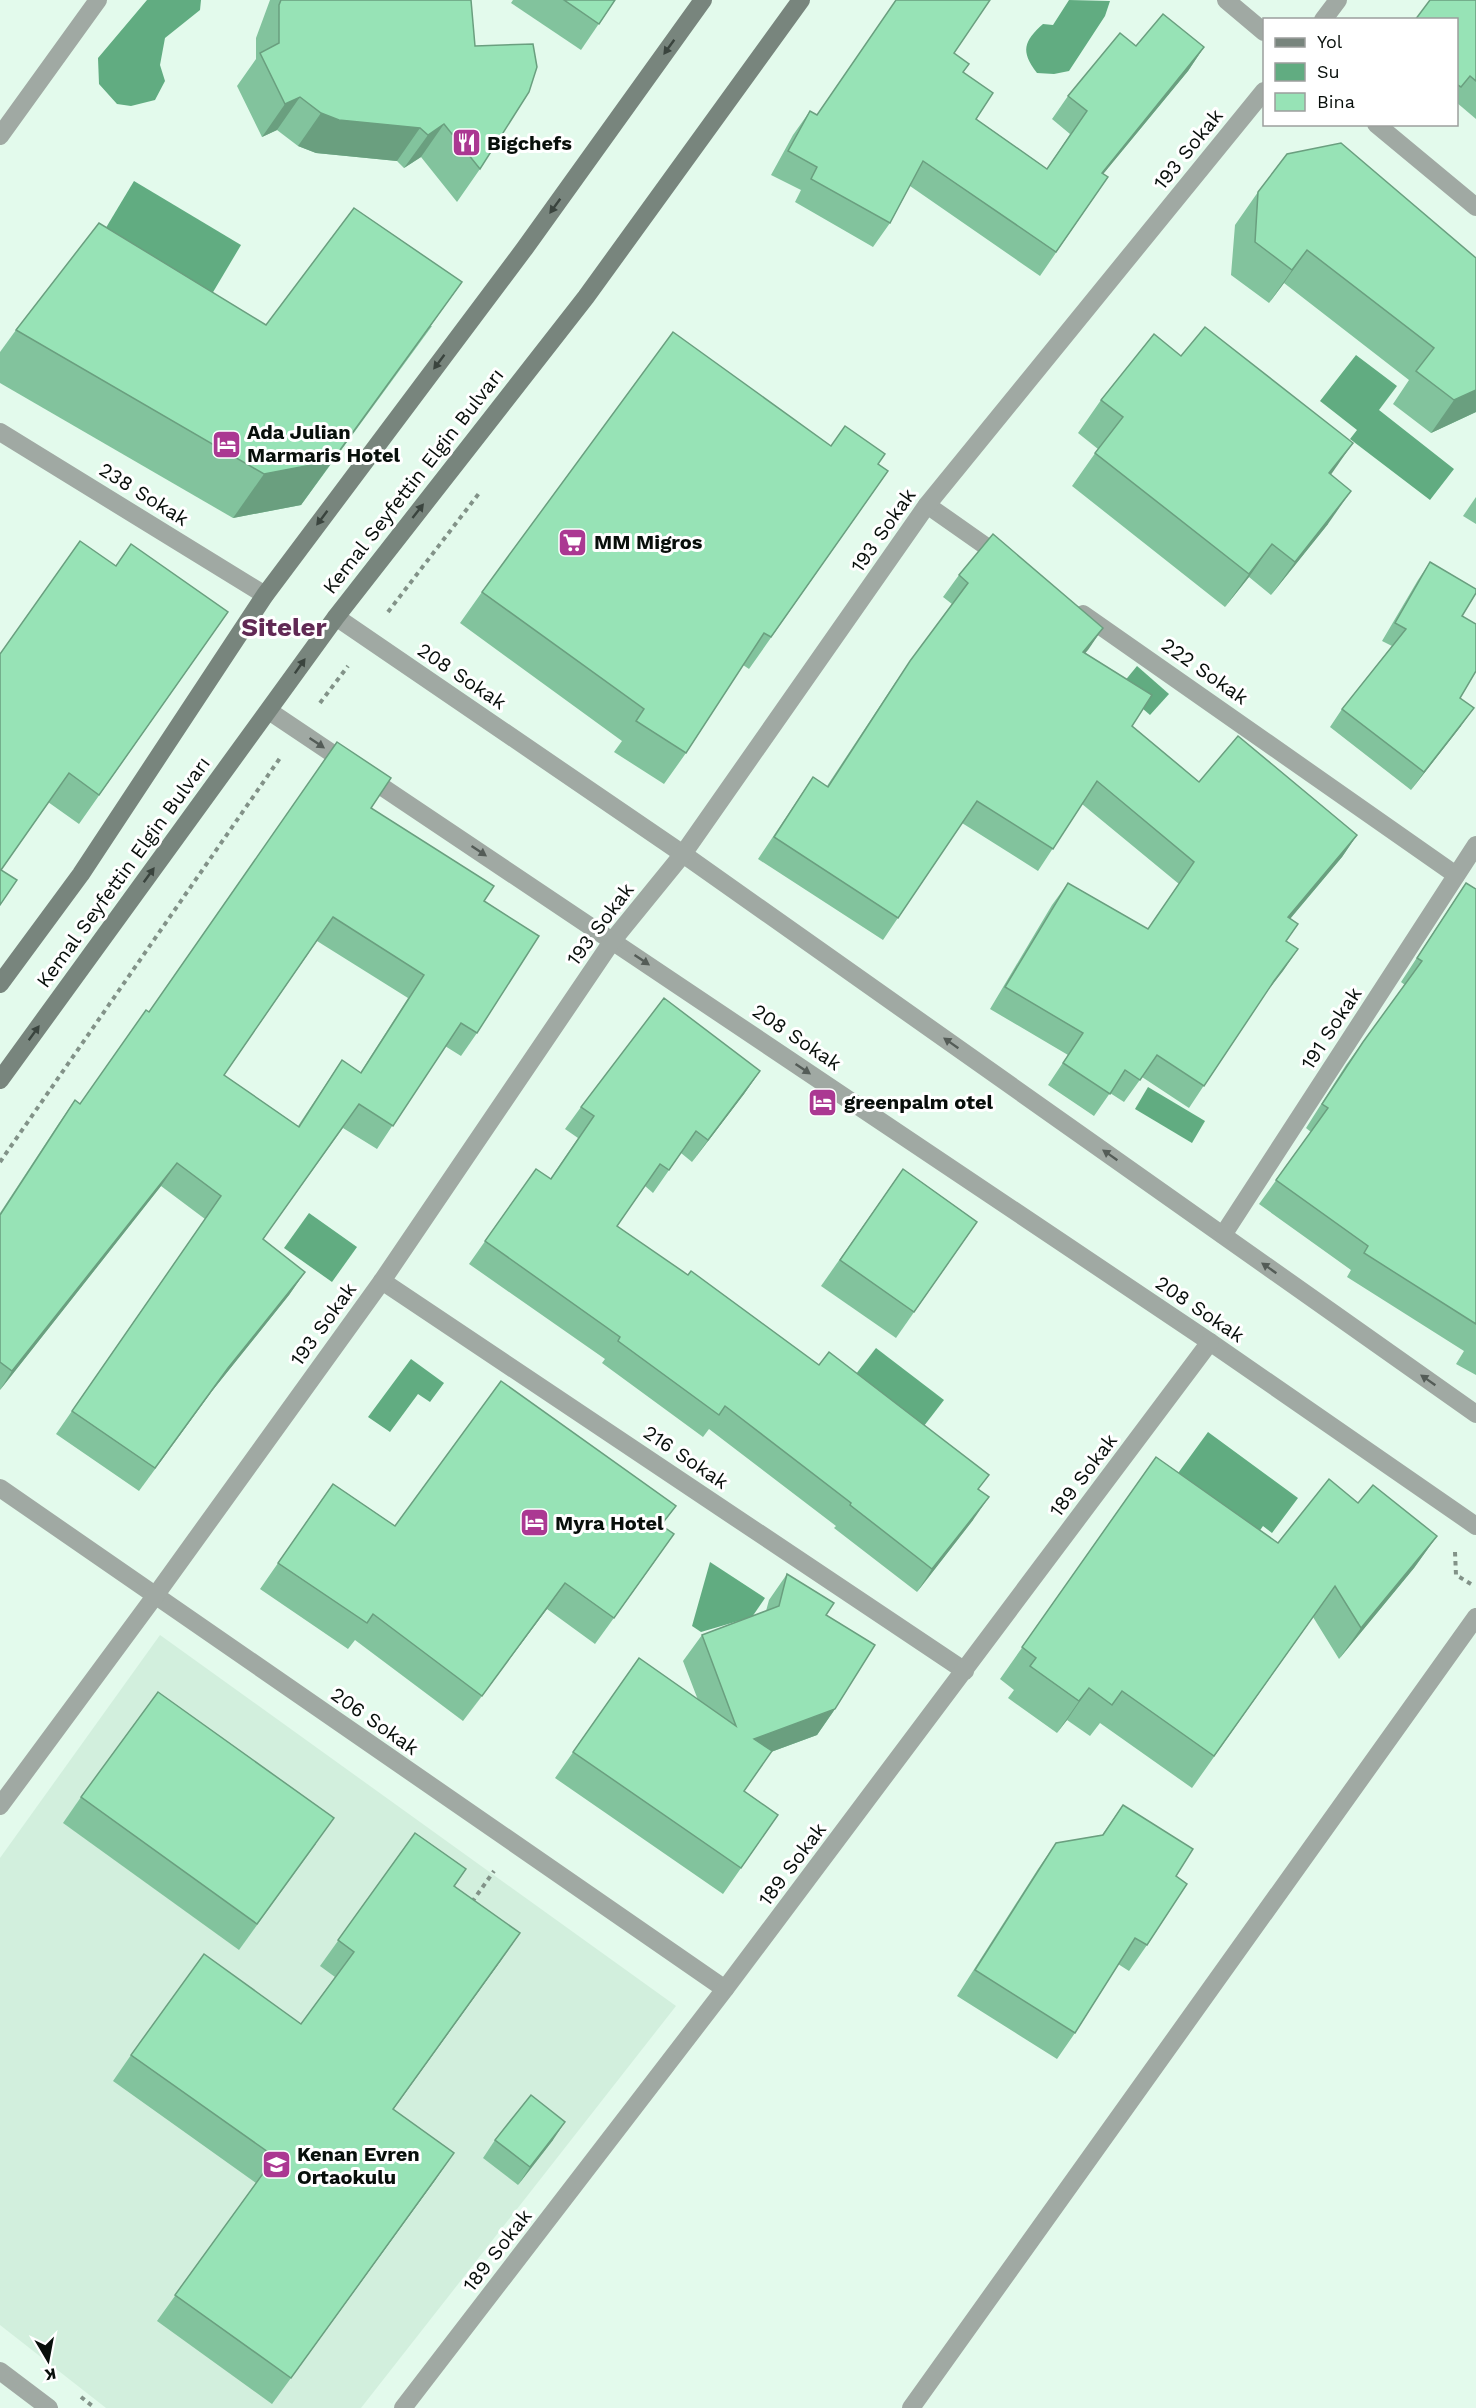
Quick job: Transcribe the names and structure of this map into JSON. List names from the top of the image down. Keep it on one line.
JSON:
{"streets":{"main road":["Kemal Seyfettin Elgin Bulvarı"],"street":["193 Sokak","238 Sokak","222 Sokak","208 Sokak","191 Sokak","216 Sokak","189 Sokak","206 Sokak"]},"crossings":[["193 Sokak","208 Sokak"],["193 Sokak","216 Sokak"],["193 Sokak","206 Sokak"],["Kemal Seyfettin Elgin Bulvarı","238 Sokak"],["Kemal Seyfettin Elgin Bulvarı","208 Sokak"],["222 Sokak","191 Sokak"],["208 Sokak","191 Sokak"],["208 Sokak","189 Sokak"],["216 Sokak","189 Sokak"],["189 Sokak","206 Sokak"]],"districts":["Siteler"],"places":{"restaurant":["Bigchefs"],"hotel":["Ada Julian Marmaris Hotel","greenpalm otel","Myra Hotel"],"supermarket":["MM Migros"],"school or university":["Kenan Evren Ortaokulu"]},"legend":["Yol","Su","Bina"],"north":"bottom"}
